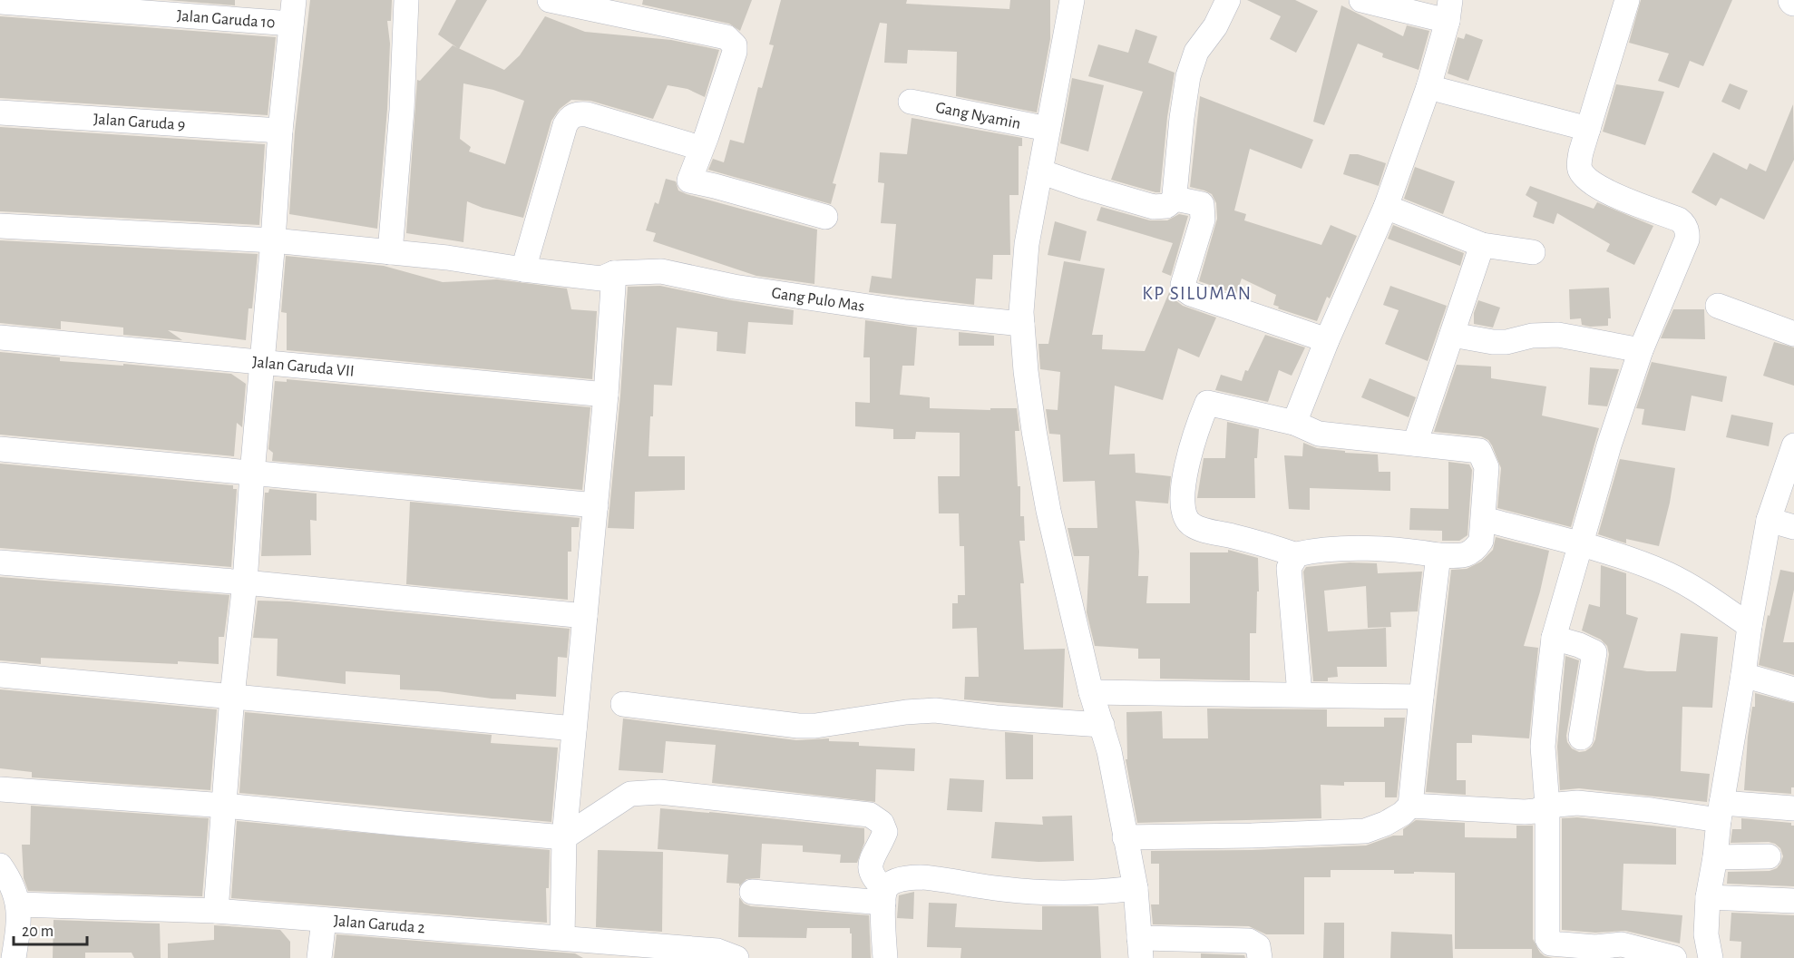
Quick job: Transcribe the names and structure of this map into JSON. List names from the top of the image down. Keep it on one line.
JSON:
{"streets":{"street":["Jalan Garuda 10","Gang Nyamin","Jalan Garuda 9","Gang Pulo Mas","Jalan Garuda VII","Jalan Garuda 2"]},"districts":["KP SILUMAN"],"scale_bar":"20 m"}
